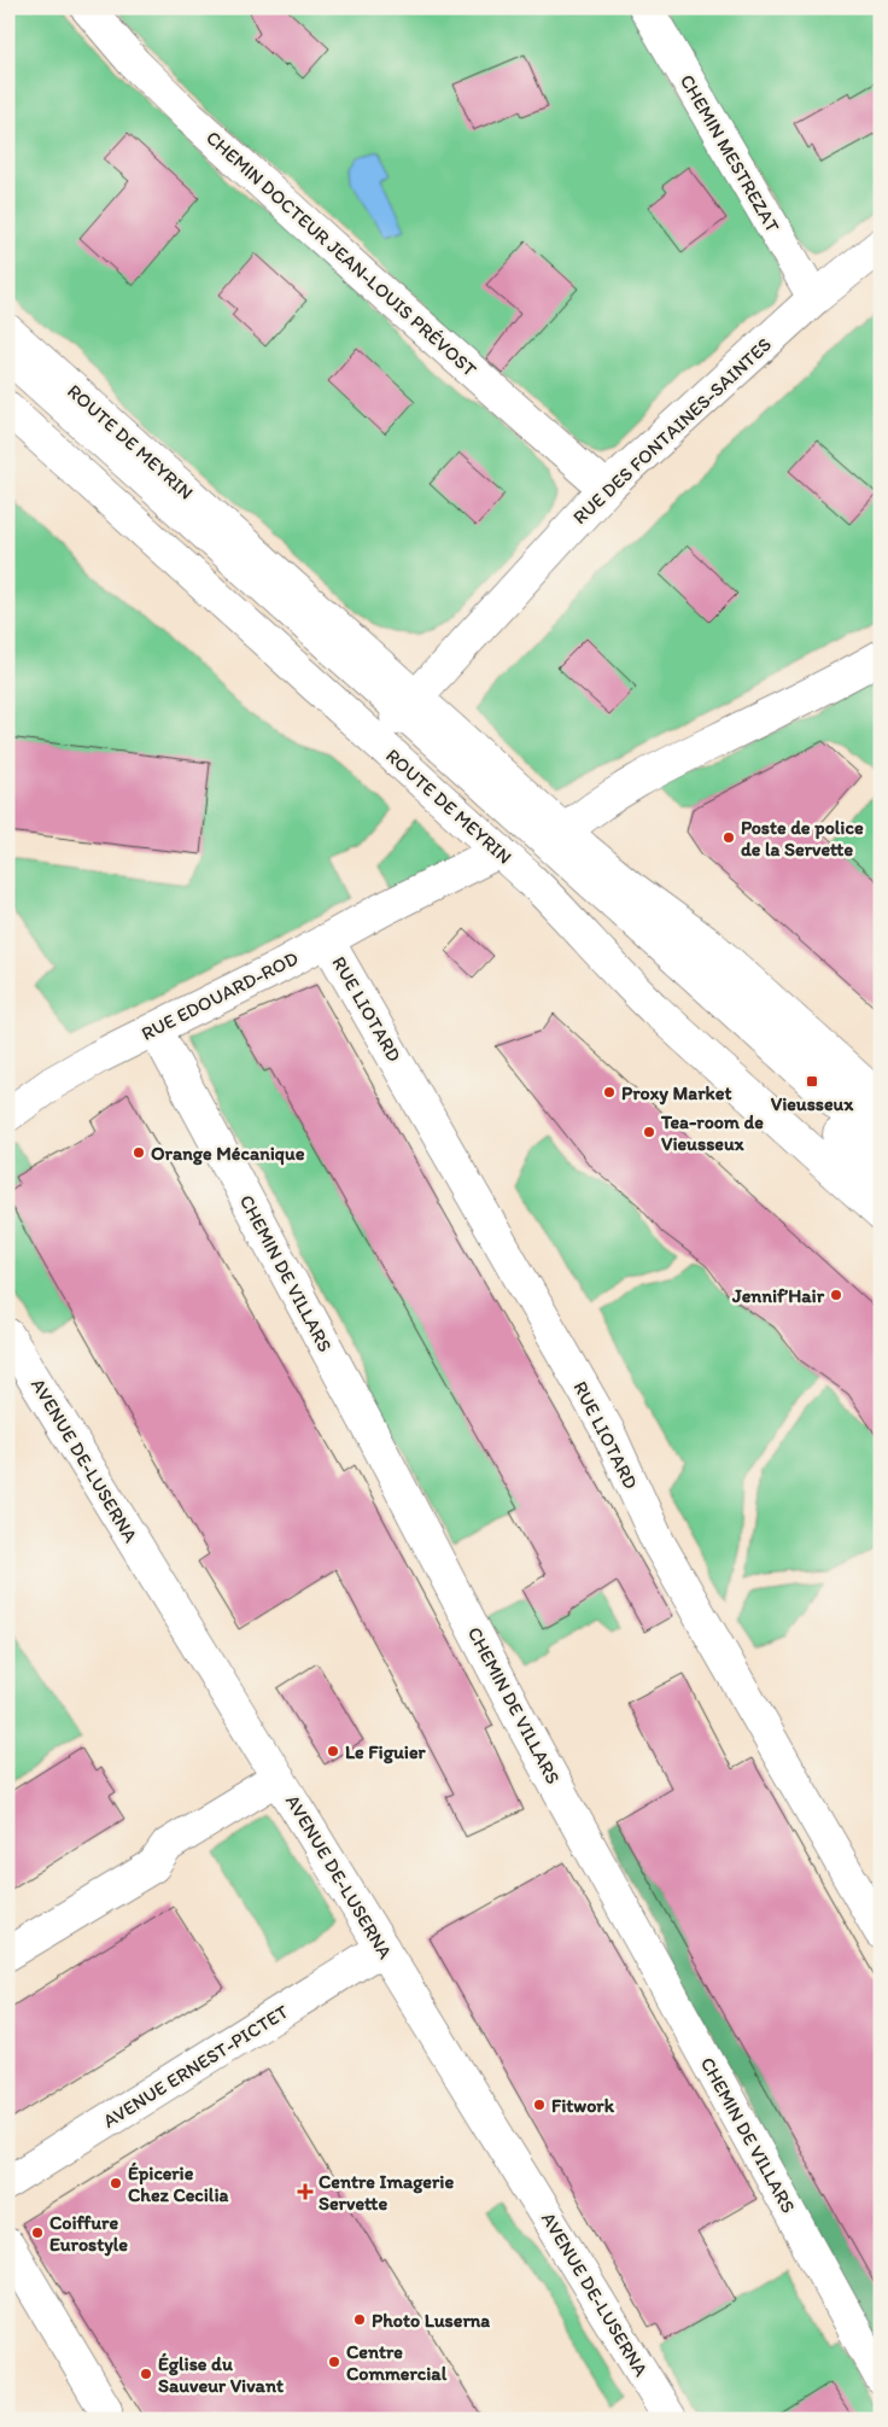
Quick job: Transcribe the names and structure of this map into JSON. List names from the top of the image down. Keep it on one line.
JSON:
{"streets":{"street":["CHEMIN MESTREZAT","CHEMIN DOCTEUR JEAN-LOUIS PRÉVOST","RUE DES FONTAINES-SAINTES","ROUTE DE MEYRIN","RUE EDOUARD-ROD","RUE LIOTARD","CHEMIN DE VILLARS","AVENUE DE-LUSERNA","AVENUE ERNEST-PICTET"]},"crossings":[["CHEMIN MESTREZAT","RUE DES FONTAINES-SAINTES"],["CHEMIN DOCTEUR JEAN-LOUIS PRÉVOST","RUE DES FONTAINES-SAINTES"],["RUE DES FONTAINES-SAINTES","ROUTE DE MEYRIN"],["ROUTE DE MEYRIN","RUE EDOUARD-ROD"],["RUE EDOUARD-ROD","RUE LIOTARD"],["RUE EDOUARD-ROD","CHEMIN DE VILLARS"],["AVENUE DE-LUSERNA","AVENUE ERNEST-PICTET"]],"places":{"other":["Poste de police de la Servette","Proxy Market","Tea-room de Vieusseux","Orange Mécanique","Jennif’Hair","Le Figuier","Fitwork","Épicerie Chez Cecilia","Coiffure Eurostyle","Photo Luserna","Centre Commercial","Église du Sauveur Vivant"],"transit":["Vieusseux"],"health":["Centre Imagerie Servette"]}}
